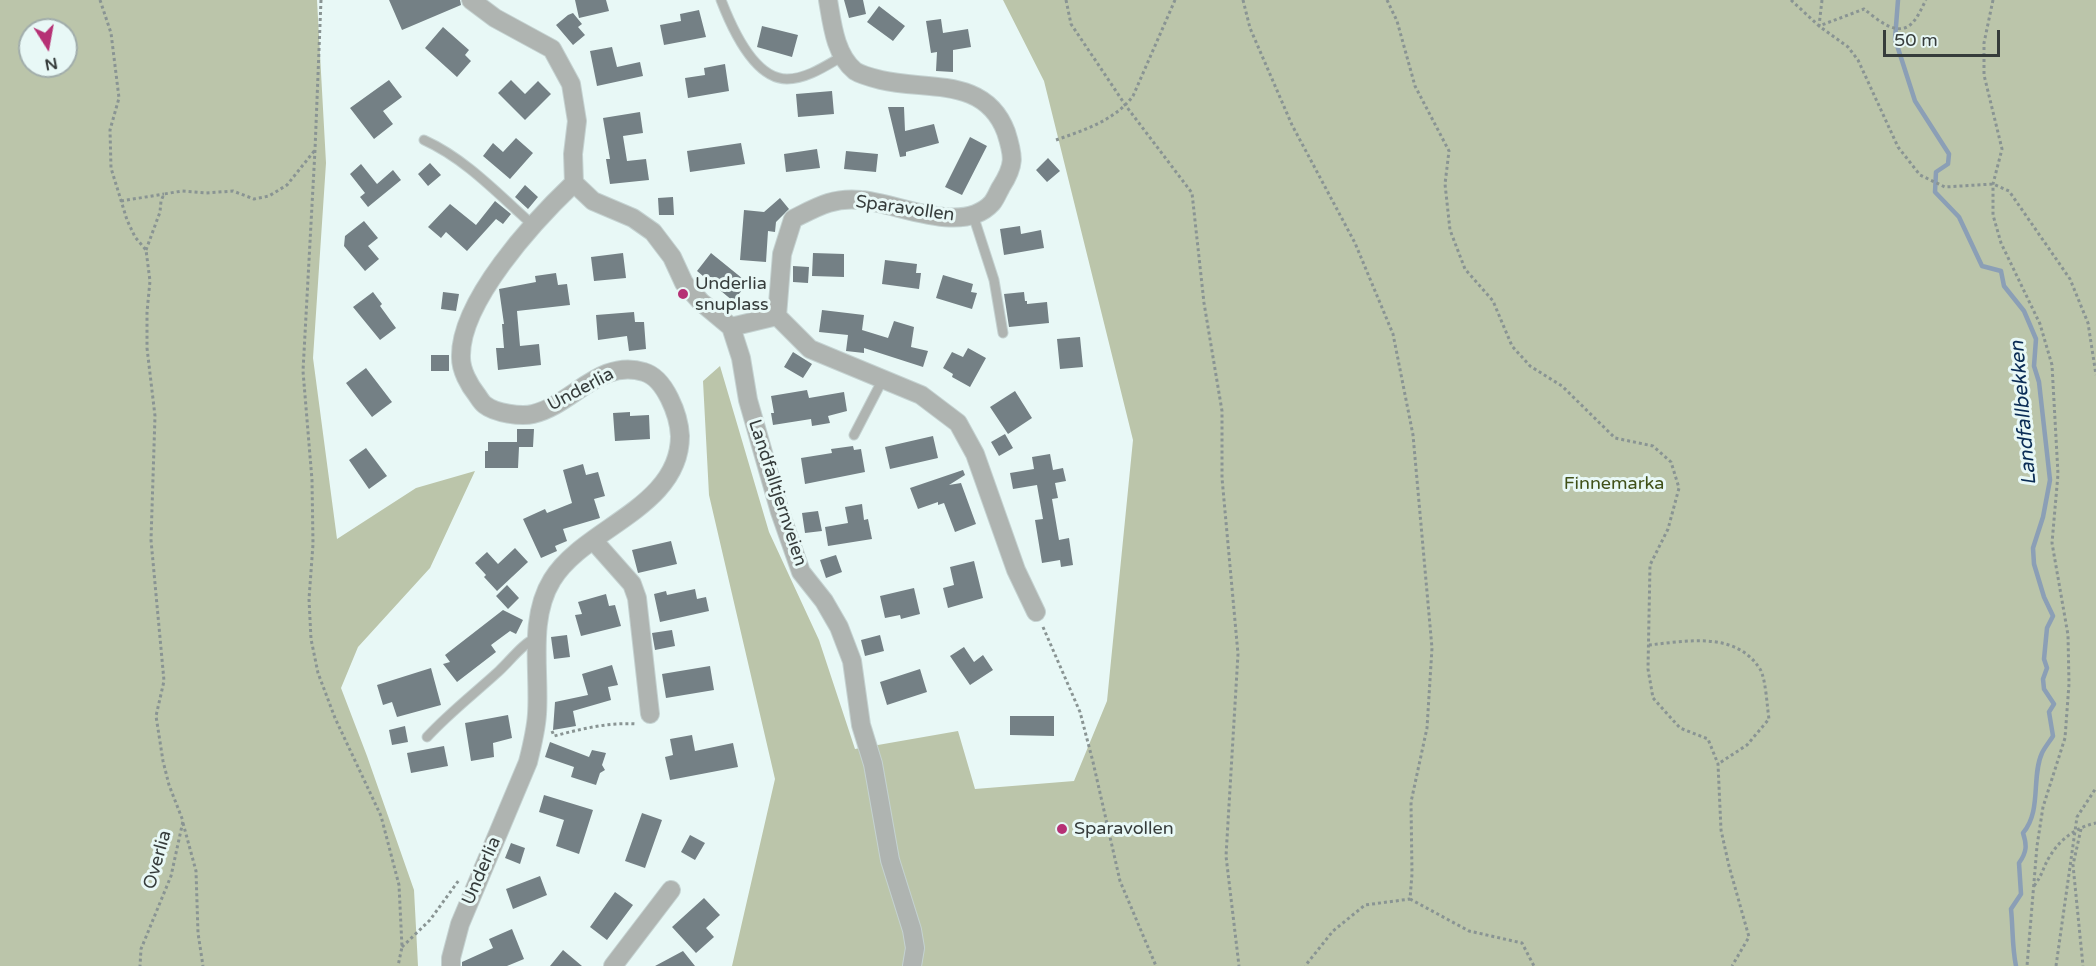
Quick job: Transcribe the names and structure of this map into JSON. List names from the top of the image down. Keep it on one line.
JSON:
{"streets":{"street":["Sparavollen","Underlia","Landfalltjernveien"],"path":["Overlia"]},"water":["Landfallbekken"],"parks":["Finnemarka"],"places":["Underlia snuplass","Sparavollen"],"scale_bar":"50 m","north":"bottom"}
